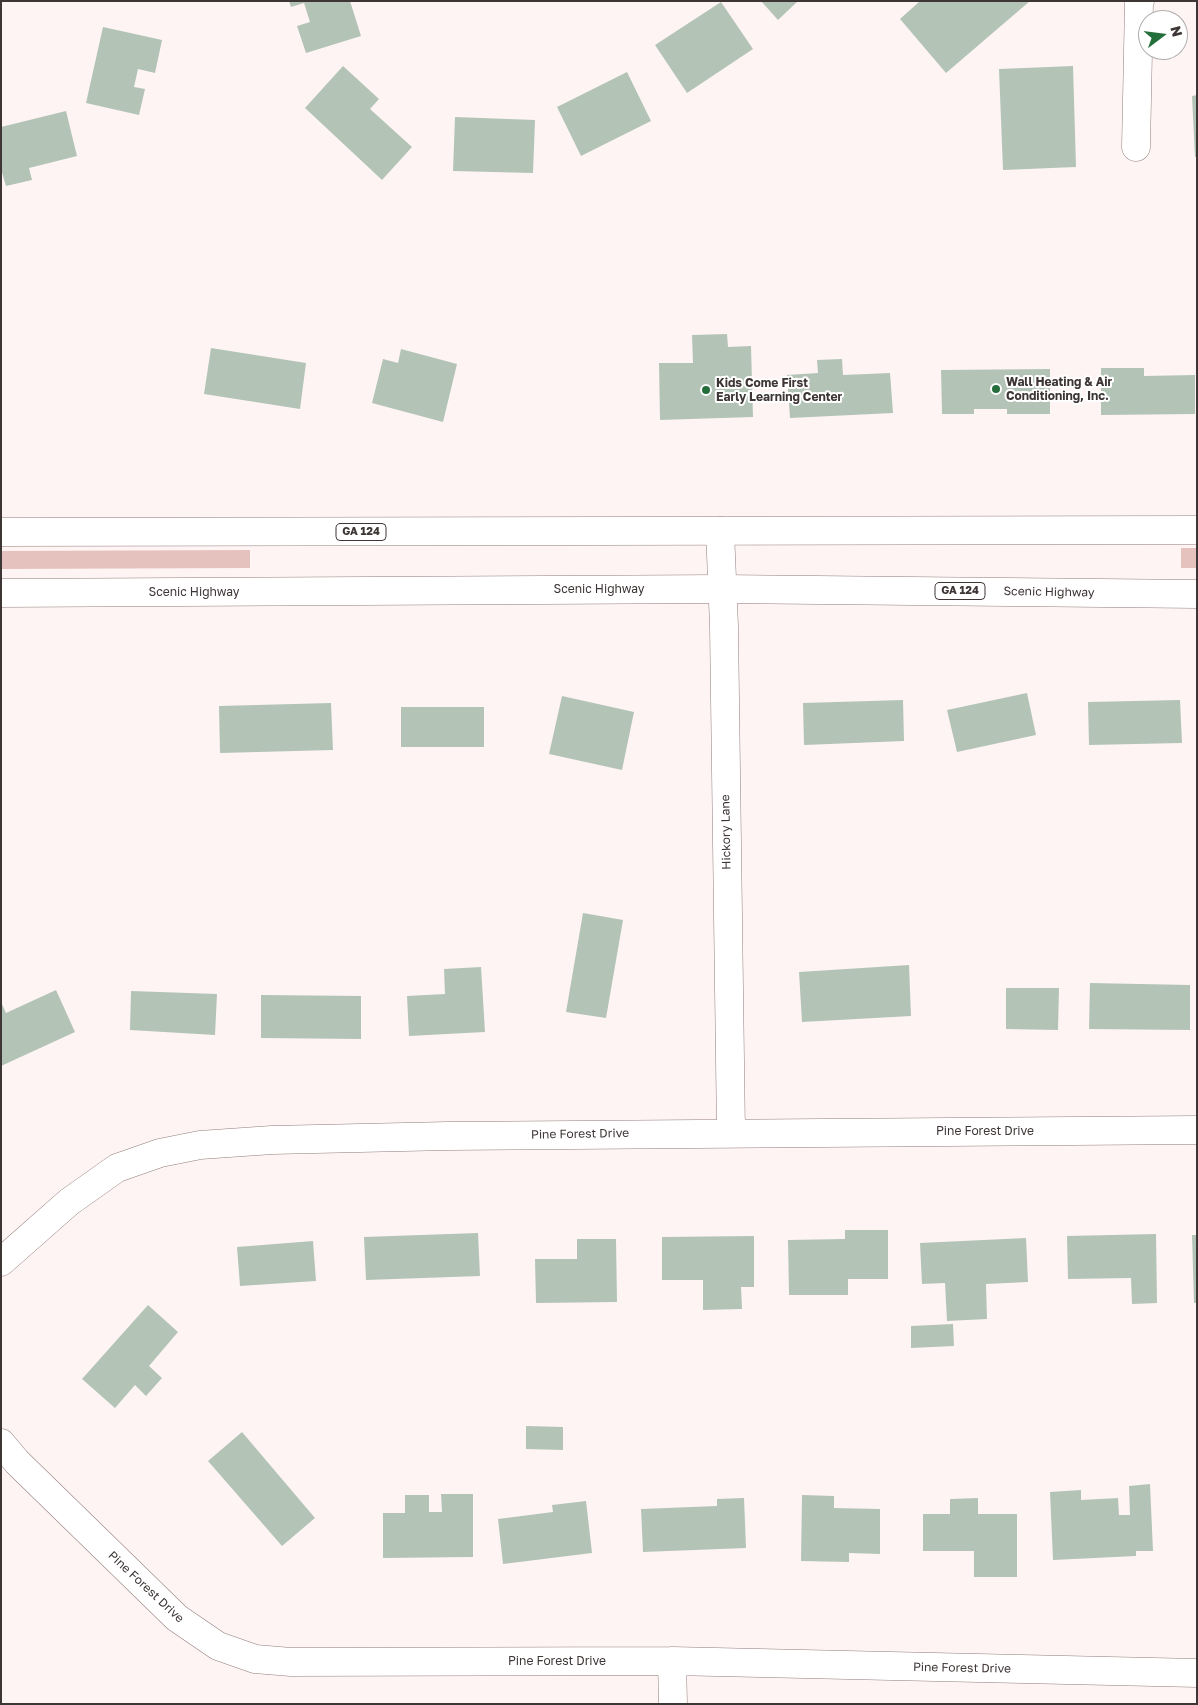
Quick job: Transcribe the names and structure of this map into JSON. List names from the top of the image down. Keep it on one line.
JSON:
{"streets":{"main road":["GA 124","Scenic Highway","Hickory Lane","Pine Forest Drive"]},"crossings":[["GA 124","Hickory Lane"],["Scenic Highway","Hickory Lane"],["Hickory Lane","Pine Forest Drive"]],"places":["Wall Heating & Air Conditioning, Inc.","Kids Come First Early Learning Center"],"north":"right"}
